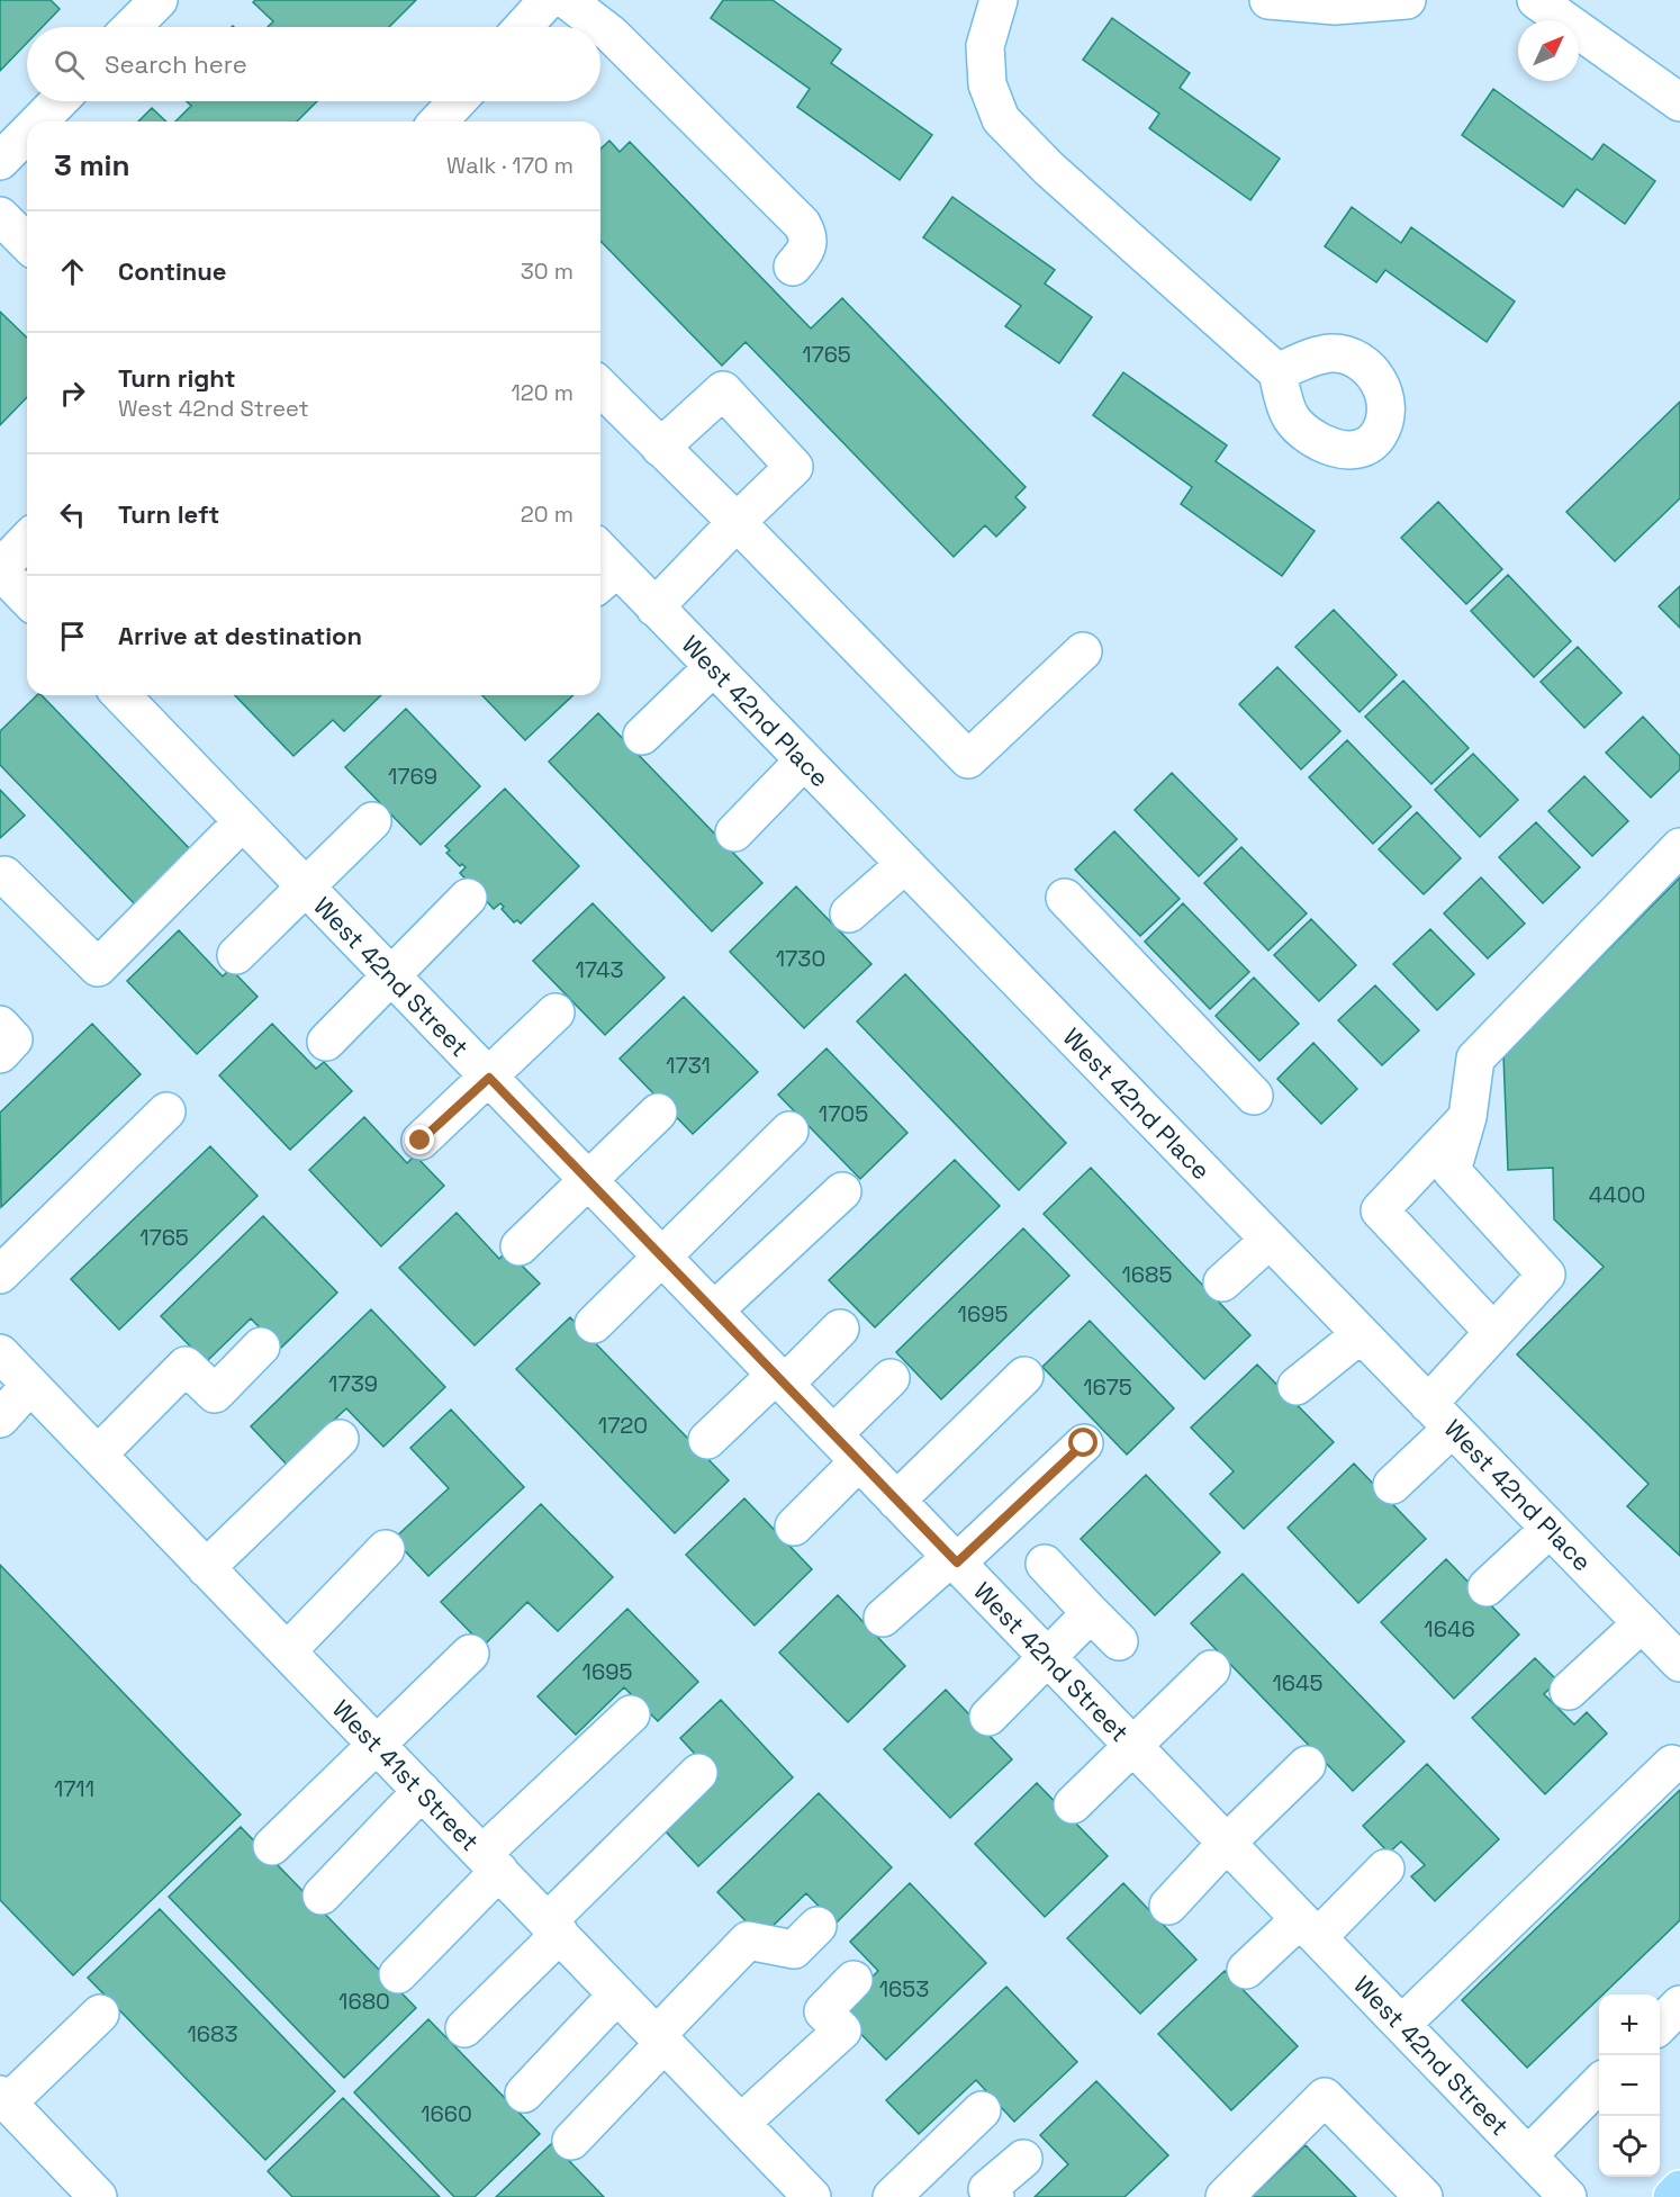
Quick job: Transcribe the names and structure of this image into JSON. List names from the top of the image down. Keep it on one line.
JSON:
{"streets":{"street":["West 42nd Place","West 42nd Street","West 41st Street"]},"house_numbers":["1765","1769","1730","1743","1731","1705","4400","1765","1685","1695","1739","1675","1720","1646","1695","1645","1711","1653","1680","1683","1660"],"north":"top right","page":{"search":"Search here","heading":["3 min","Walk · 170 m"],"list":[["Continue","30 m"],["Turn right","West 42nd Street","120 m"],["Turn left","20 m"],"Arrive at destination"],"map_buttons":["+","−"]}}
